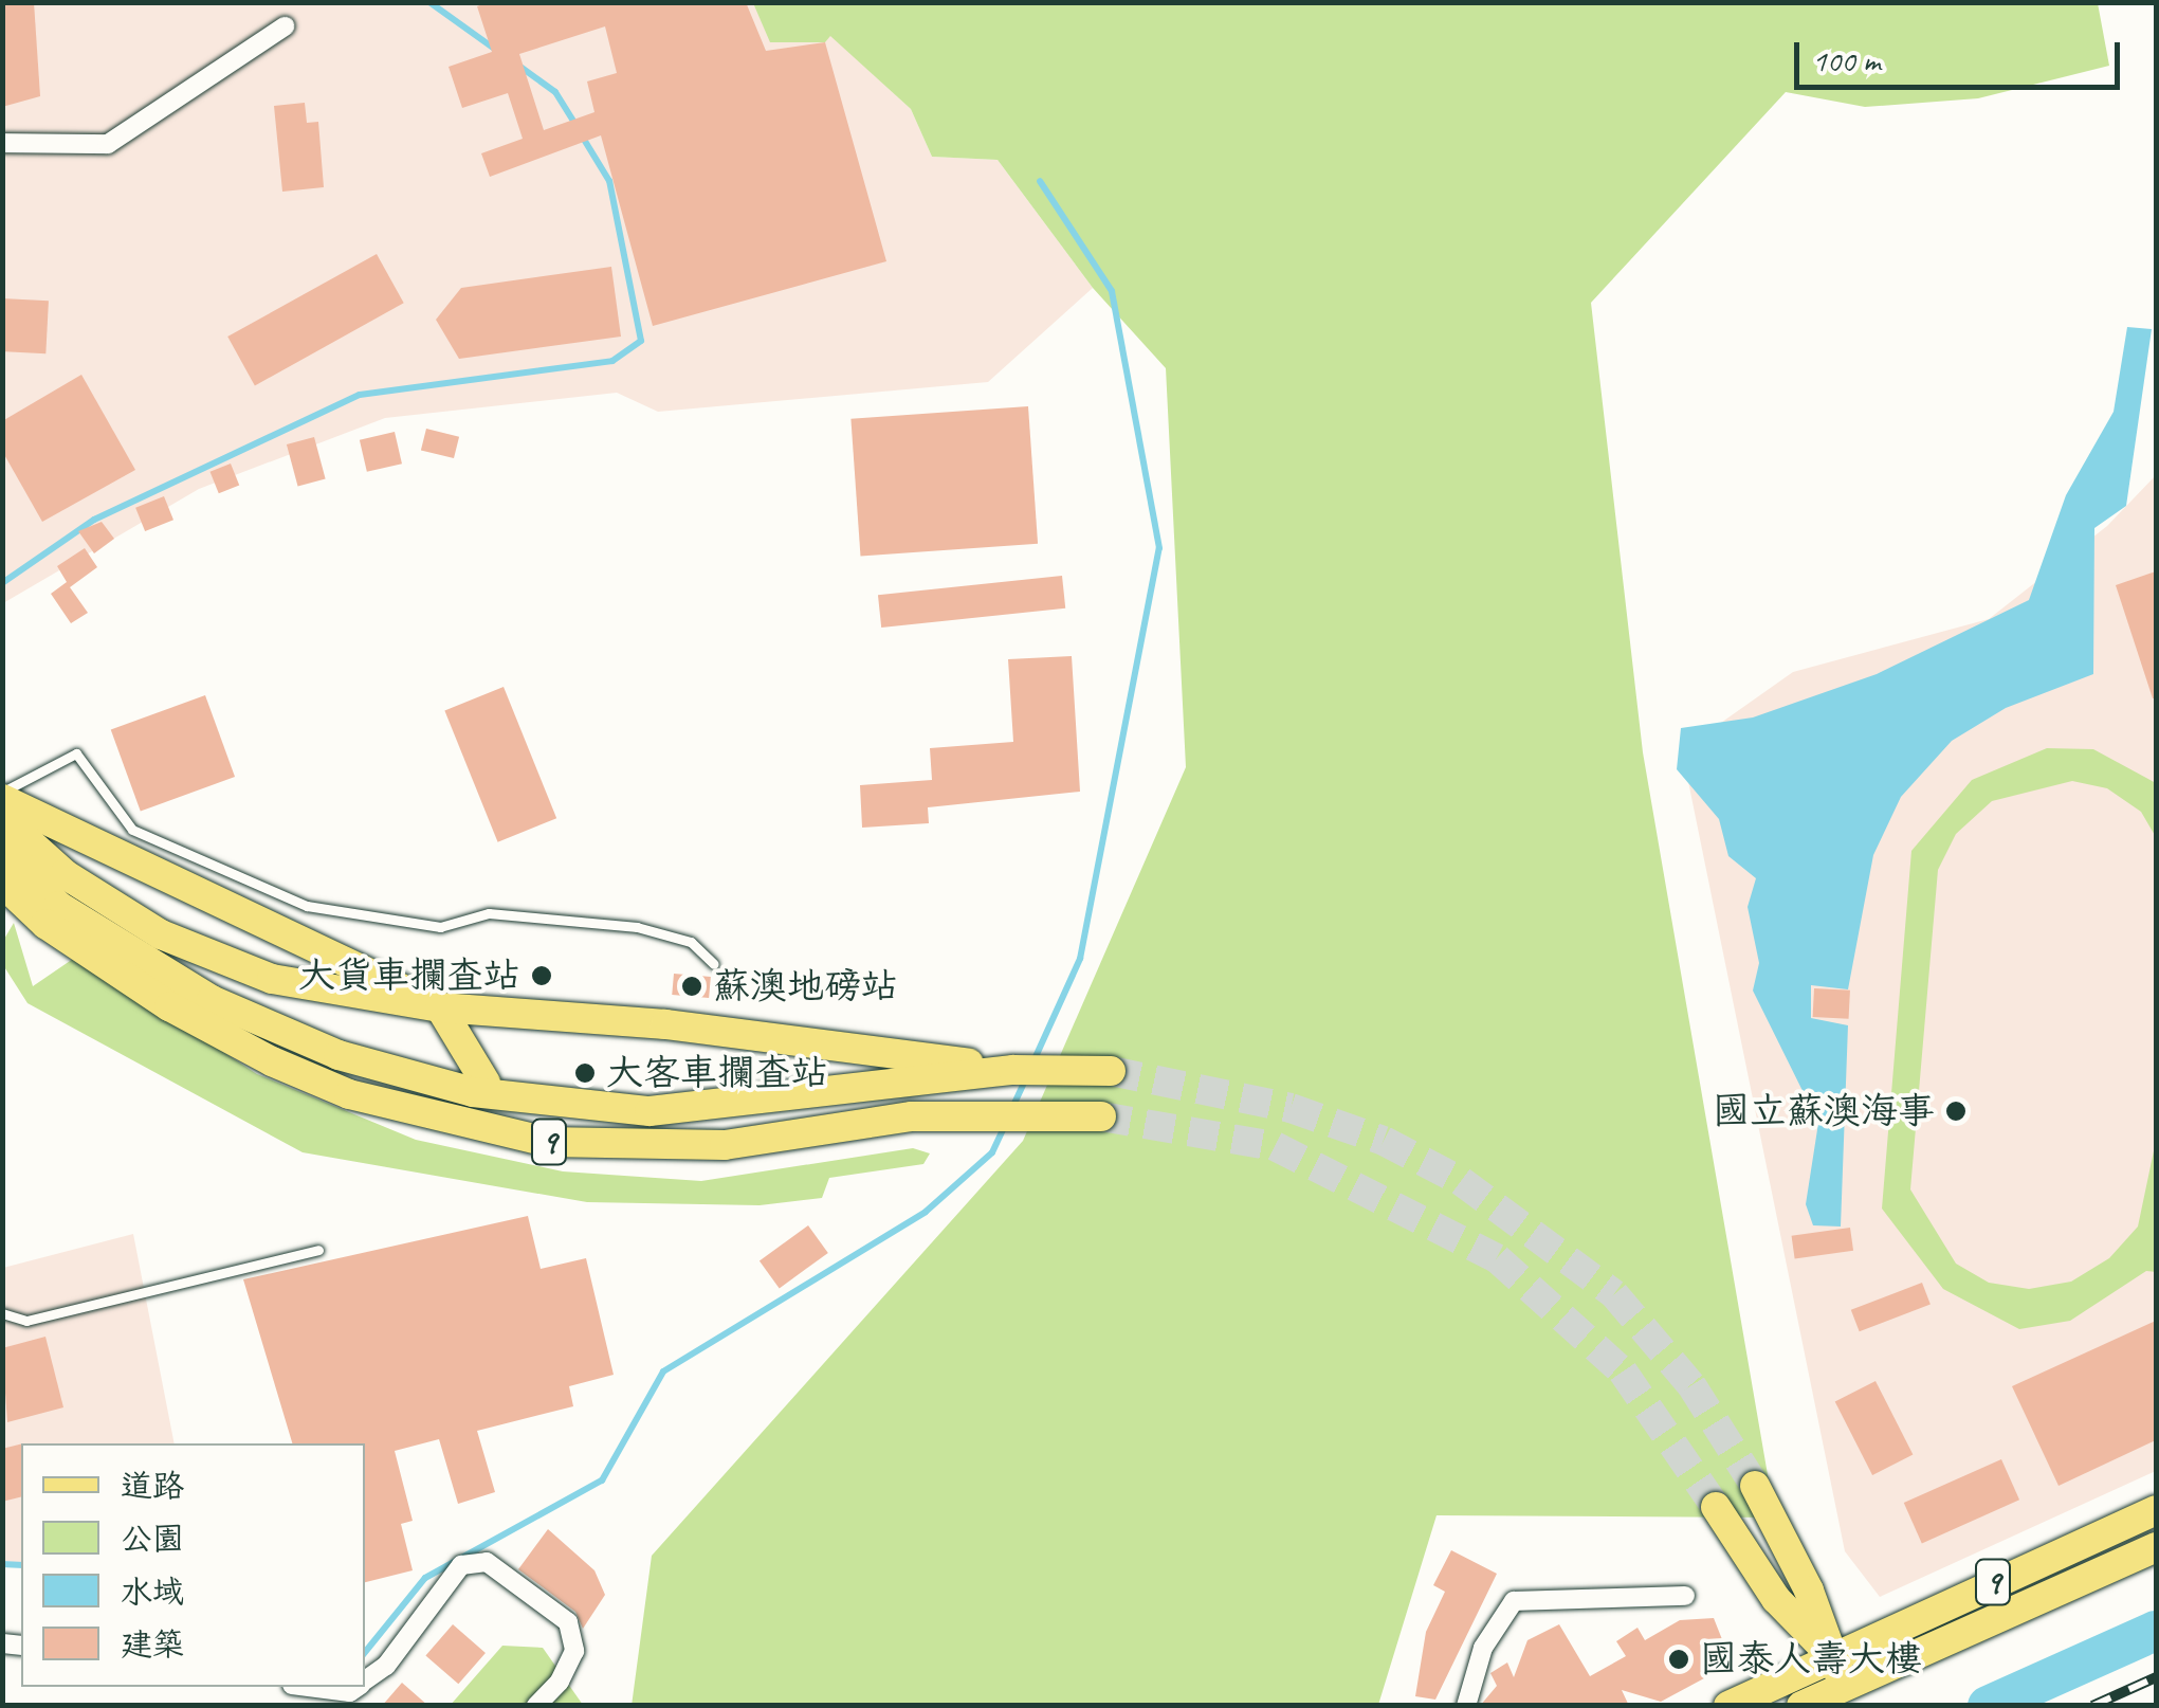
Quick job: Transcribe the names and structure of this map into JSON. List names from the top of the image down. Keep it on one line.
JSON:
{"streets":{"main road":["9"]},"places":["大貨車攔查站","蘇澳地磅站","大客車攔查站","國立蘇澳海事","國泰人壽大樓"],"legend":["道路","公園","水域","建築"],"scale_bar":"100 m"}
